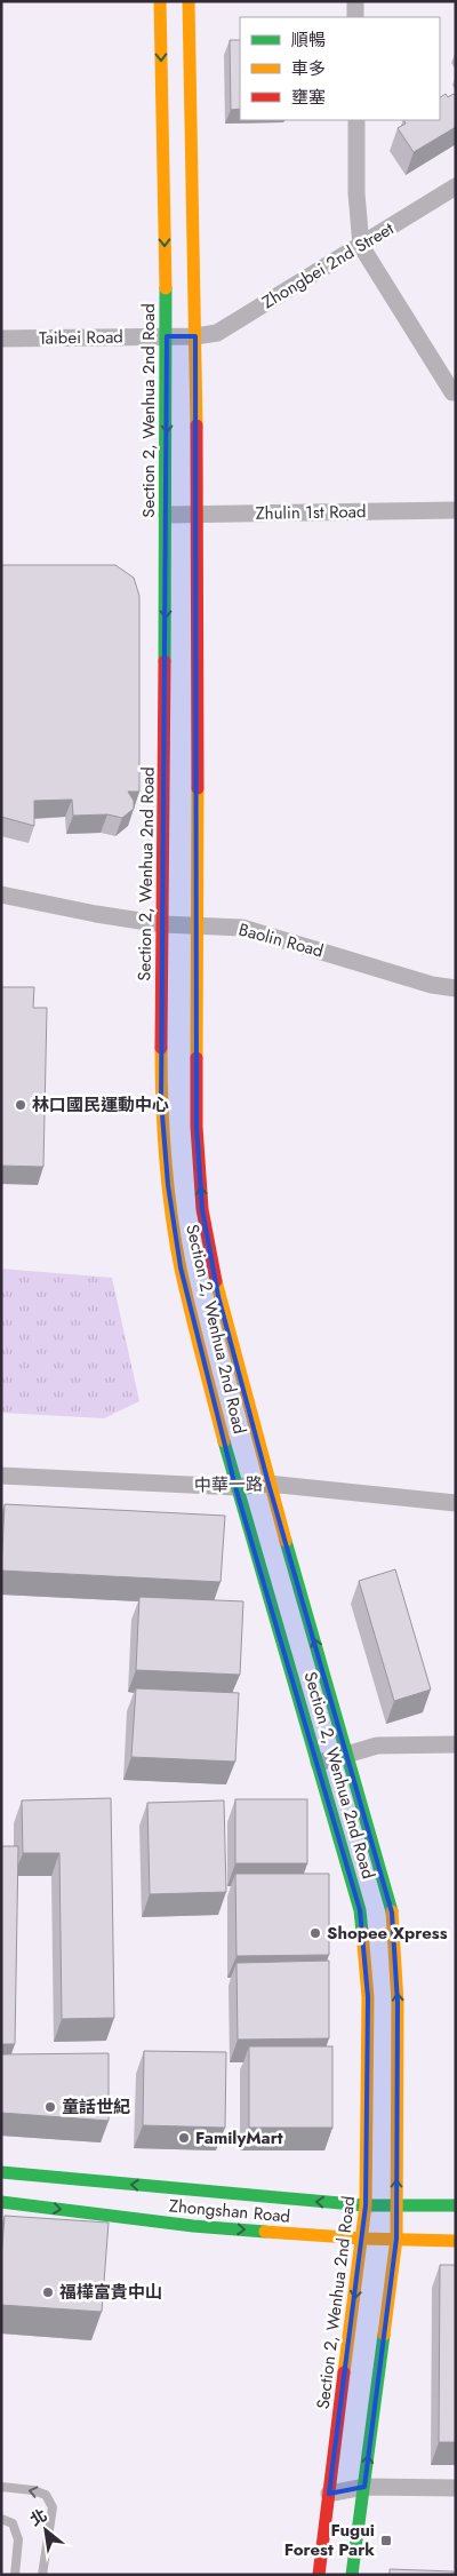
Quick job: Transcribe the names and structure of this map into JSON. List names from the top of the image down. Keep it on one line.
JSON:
{"streets":{"street":["Zhongbei 2nd Street","Taibei Road","Section 2, Wenhua 2nd Road","Zhulin 1st Road","Baolin Road","中華一路","Zhongshan Road"]},"crossings":[["Zhongbei 2nd Street","Taibei Road"],["Zhongbei 2nd Street","Section 2, Wenhua 2nd Road"],["Taibei Road","Section 2, Wenhua 2nd Road"],["Section 2, Wenhua 2nd Road","Zhulin 1st Road"],["Section 2, Wenhua 2nd Road","Baolin Road"],["Section 2, Wenhua 2nd Road","中華一路"],["Section 2, Wenhua 2nd Road","Zhongshan Road"]],"places":{"other":["林口國民運動中心","Shopee Xpress","童話世紀","FamilyMart","福樺富貴中山"],"transit":["Fugui Forest Park"]},"legend":["順暢","車多","壅塞"],"north":"top left"}
